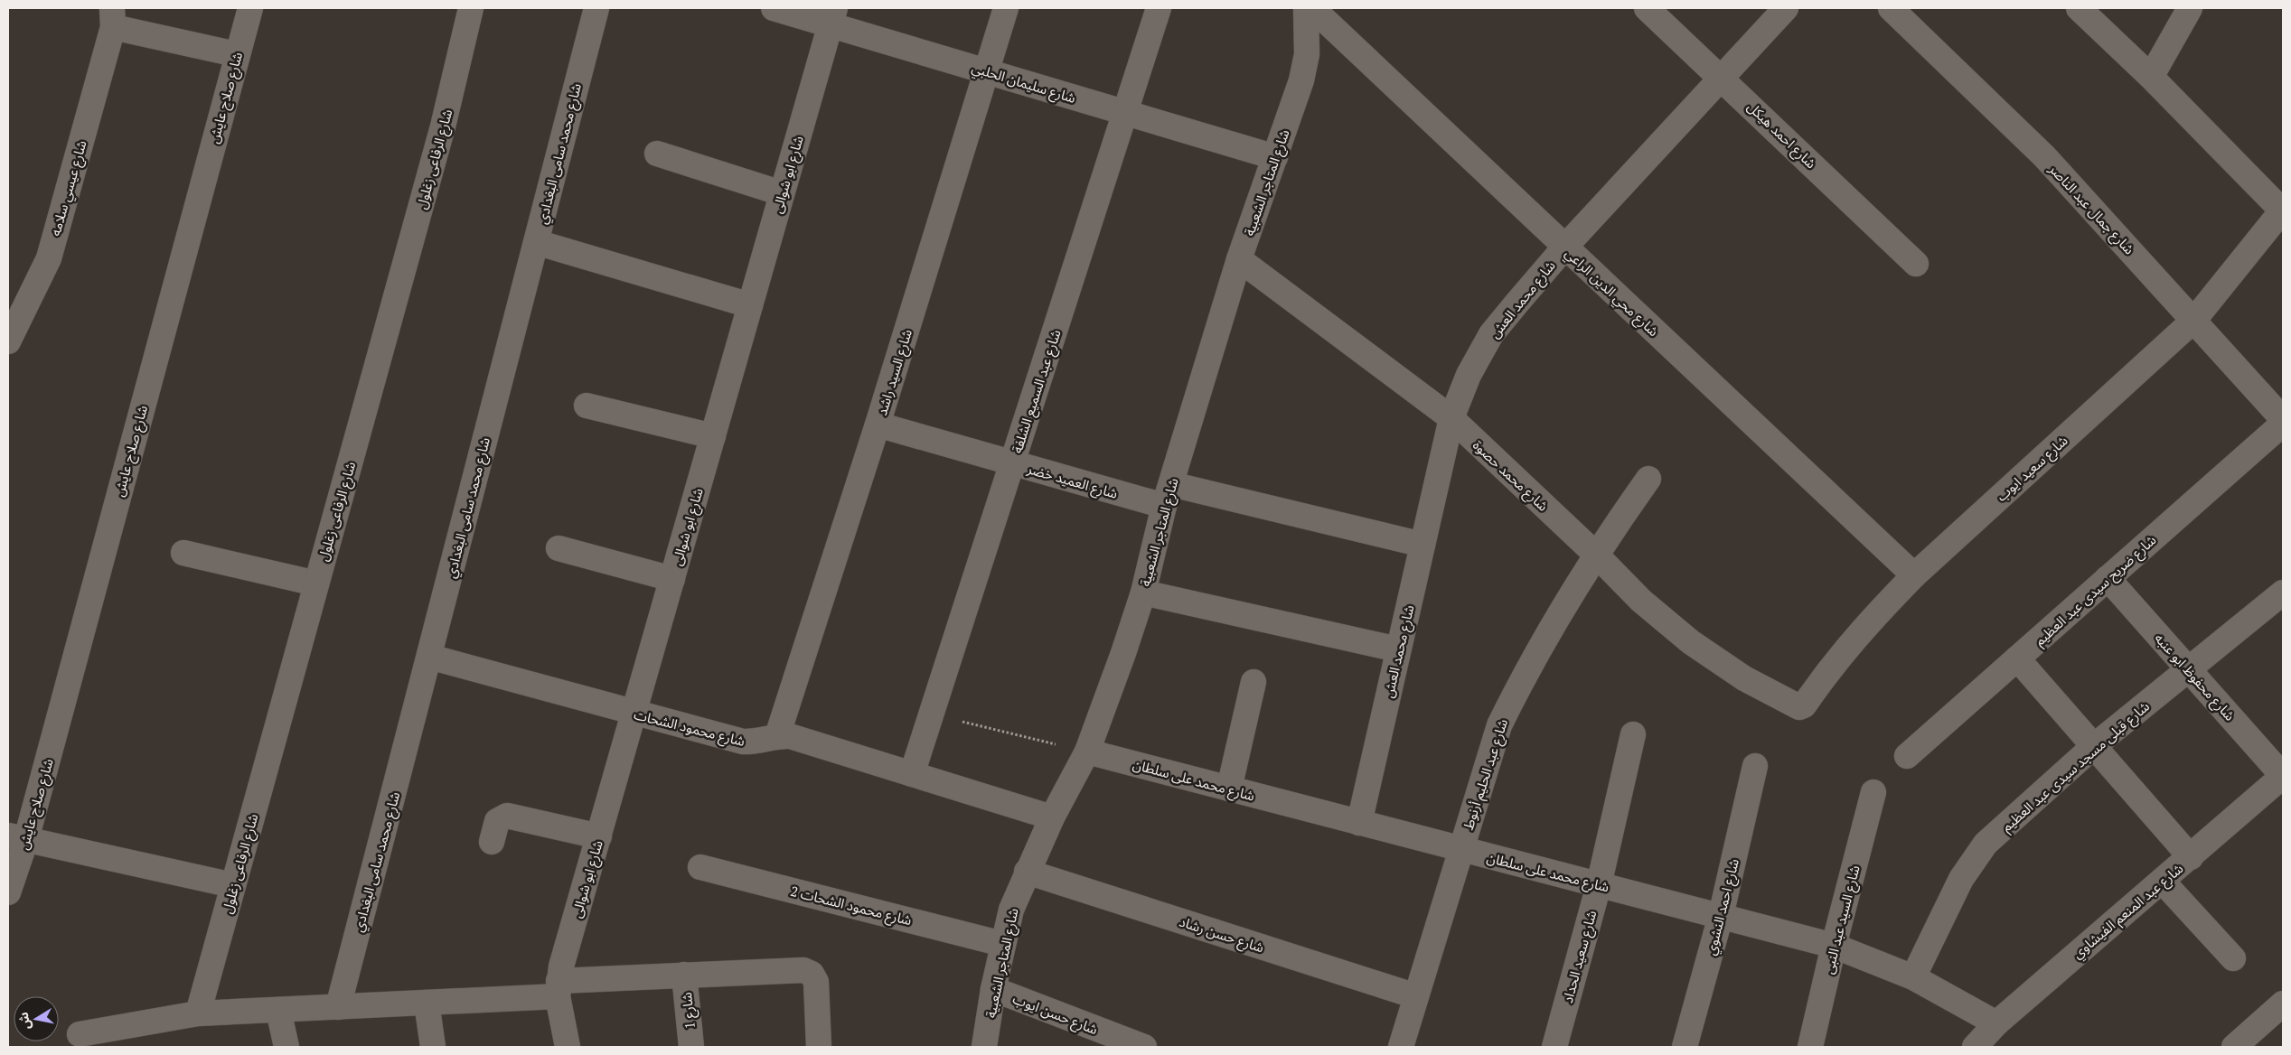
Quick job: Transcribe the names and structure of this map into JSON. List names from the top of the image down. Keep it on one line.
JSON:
{"streets":{"street":["شارع سليمان الحلبي","شارع صلاح عايش","شارع احمد هيكل","شارع محمد سامى البغدادي","شارع الرفاعى زغلول","شارع ابو شوالى","شارع المتاجر الشعبية","شارع عيسي سلامه","شارع جمال عبد الناصر","شارع محي الدين الراعي","شارع محمد العش","شارع السيد راشد","شارع عبد السميع الشلفة","شارع سعيد ايوب","شارع محمد حصوة","شارع العميد خضر","شارع ضريح سيدى عبد العظيم","شارع محفوظ ابو عنبه","شارع محمود الشحات","شارع قبلى مسجد سيدى عبد العظيم","شارع عبد الحليم أرنوط","شارع محمد على سلطان","شارع محمود الشحات 2","شارع احمد النشوي","شارع عبد المنعم الفيشاوي","شارع السيد عبد النبى","شارع حسن رشاد","شارع سعيد الحداد","شارع 1","شارع حسن ايوب"]},"crossings":[["شارع سليمان الحلبي","شارع ابو شوالى"],["شارع سليمان الحلبي","شارع المتاجر الشعبية"],["شارع سليمان الحلبي","شارع السيد راشد"],["شارع سليمان الحلبي","شارع عبد السميع الشلفة"],["شارع احمد هيكل","شارع محمد العش"],["شارع محمد سامى البغدادي","شارع محمود الشحات"],["شارع ابو شوالى","شارع محمود الشحات"],["شارع المتاجر الشعبية","شارع محمد حصوة"],["شارع المتاجر الشعبية","شارع العميد خضر"],["شارع المتاجر الشعبية","شارع محمود الشحات"],["شارع المتاجر الشعبية","شارع محمد على سلطان"],["شارع المتاجر الشعبية","شارع محمود الشحات 2"],["شارع المتاجر الشعبية","شارع حسن رشاد"],["شارع المتاجر الشعبية","شارع حسن ايوب"],["شارع جمال عبد الناصر","شارع سعيد ايوب"],["شارع محي الدين الراعي","شارع محمد العش"],["شارع محي الدين الراعي","شارع سعيد ايوب"],["شارع محمد العش","شارع محمد حصوة"],["شارع محمد العش","شارع العميد خضر"],["شارع محمد العش","شارع محمد على سلطان"],["شارع السيد راشد","شارع العميد خضر"],["شارع السيد راشد","شارع محمود الشحات"],["شارع عبد السميع الشلفة","شارع العميد خضر"],["شارع عبد السميع الشلفة","شارع محمود الشحات"],["شارع سعيد ايوب","شارع محمد حصوة"],["شارع محمد حصوة","شارع عبد الحليم أرنوط"],["شارع ضريح سيدى عبد العظيم","شارع محفوظ ابو عنبه"],["شارع محفوظ ابو عنبه","شارع قبلى مسجد سيدى عبد العظيم"],["شارع محفوظ ابو عنبه","شارع عبد المنعم الفيشاوي"],["شارع قبلى مسجد سيدى عبد العظيم","شارع محمد على سلطان"],["شارع عبد الحليم أرنوط","شارع محمد على سلطان"],["شارع عبد الحليم أرنوط","شارع حسن رشاد"],["شارع محمد على سلطان","شارع احمد النشوي"],["شارع محمد على سلطان","شارع عبد المنعم الفيشاوي"],["شارع محمد على سلطان","شارع السيد عبد النبى"],["شارع محمد على سلطان","شارع سعيد الحداد"]],"north":"left"}
